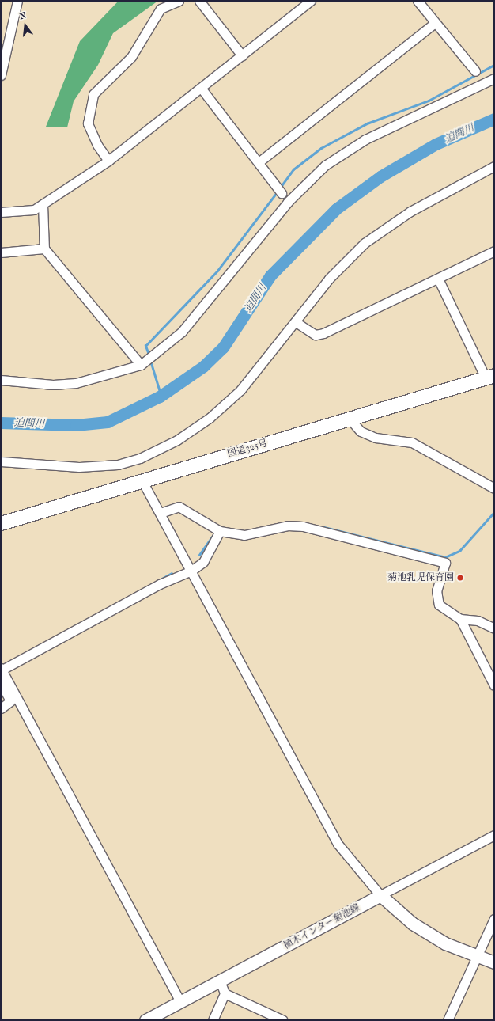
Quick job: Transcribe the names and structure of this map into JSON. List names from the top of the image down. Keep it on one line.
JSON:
{"streets":{"highway":["国道325号"],"main road":["植木インター菊池線"]},"water":["迫間川"],"places":["菊池乳児保育園"],"north":"top"}
